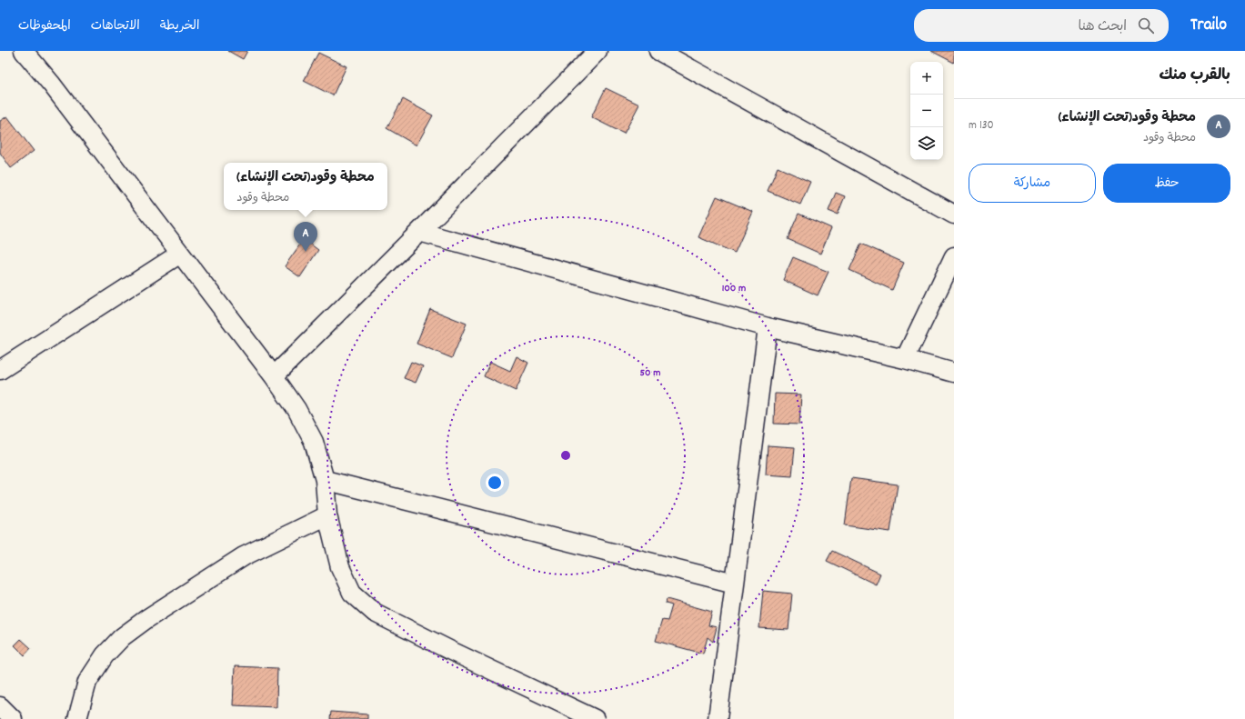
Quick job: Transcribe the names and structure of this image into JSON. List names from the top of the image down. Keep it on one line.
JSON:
{"page":{"header":"Trailo","search":"ابحث هنا","nav":["الخريطة","الاتجاهات","المحفوظات"],"heading":"بالقرب منك","map_buttons":["+","−"],"list":[{"mark":"A","name":"محطة وقود(تحت الإنشاء)","note":"محطة وقود","value":"130 m"}],"buttons":["حفظ","مشاركة"],"popup":["محطة وقود(تحت الإنشاء)","محطة وقود"],"pins":"A"},"rings":["100 m","50 m"]}
